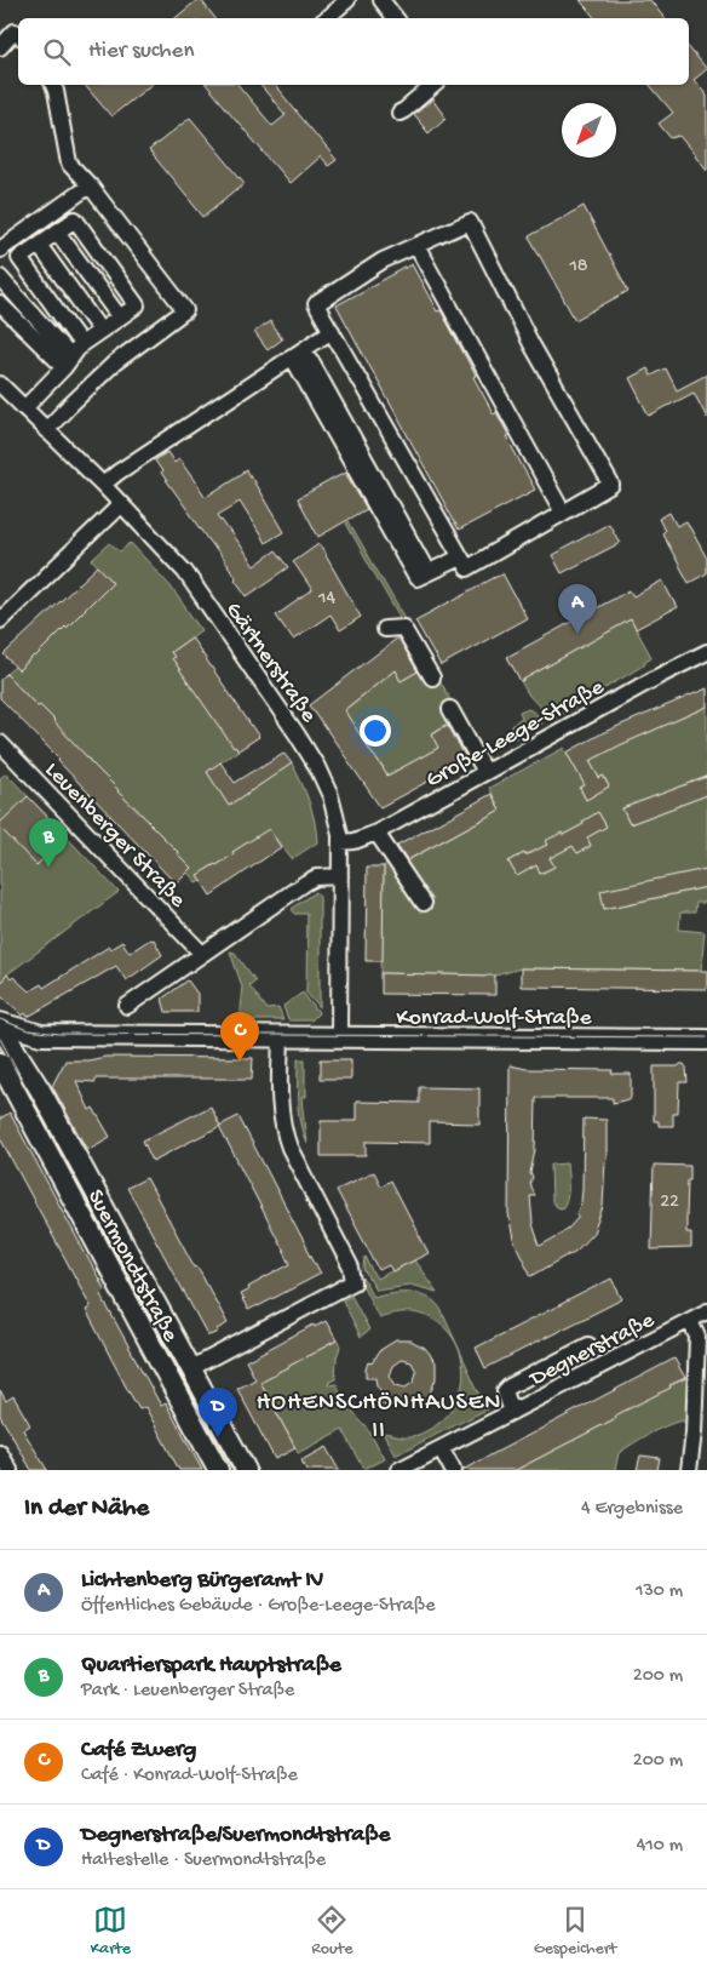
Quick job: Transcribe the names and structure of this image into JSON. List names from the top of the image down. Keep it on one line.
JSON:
{"streets":{"main road":["Konrad-Wolf-Straße","Suermondtstraße"],"street":["Gärtnerstraße","Große-Leege-Straße","Leuenberger Straße","Degnerstraße"]},"crossings":[["Gärtnerstraße","Große-Leege-Straße"],["Gärtnerstraße","Konrad-Wolf-Straße"],["Konrad-Wolf-Straße","Suermondtstraße"]],"districts":["HOHENSCHÖNHAUSEN II"],"house_numbers":["18","14","22"],"north":"bottom left","page":{"search":"Hier suchen","pins":["A","B","C","D"],"heading":["In der Nähe","4 Ergebnisse"],"list":[{"mark":"A","name":"Lichtenberg Bürgeramt IV","note":"Öffentliches Gebäude · Große-Leege-Straße","value":"130 m"},{"mark":"B","name":"Quartierspark Hauptstraße","note":"Park · Leuenberger Straße","value":"200 m"},{"mark":"C","name":"Café Zwerg","note":"Café · Konrad-Wolf-Straße","value":"200 m"},{"mark":"D","name":"Degnerstraße/Suermondtstraße","note":"Haltestelle · Suermondtstraße","value":"410 m"}],"nav":["Karte","Route","Gespeichert"]}}
